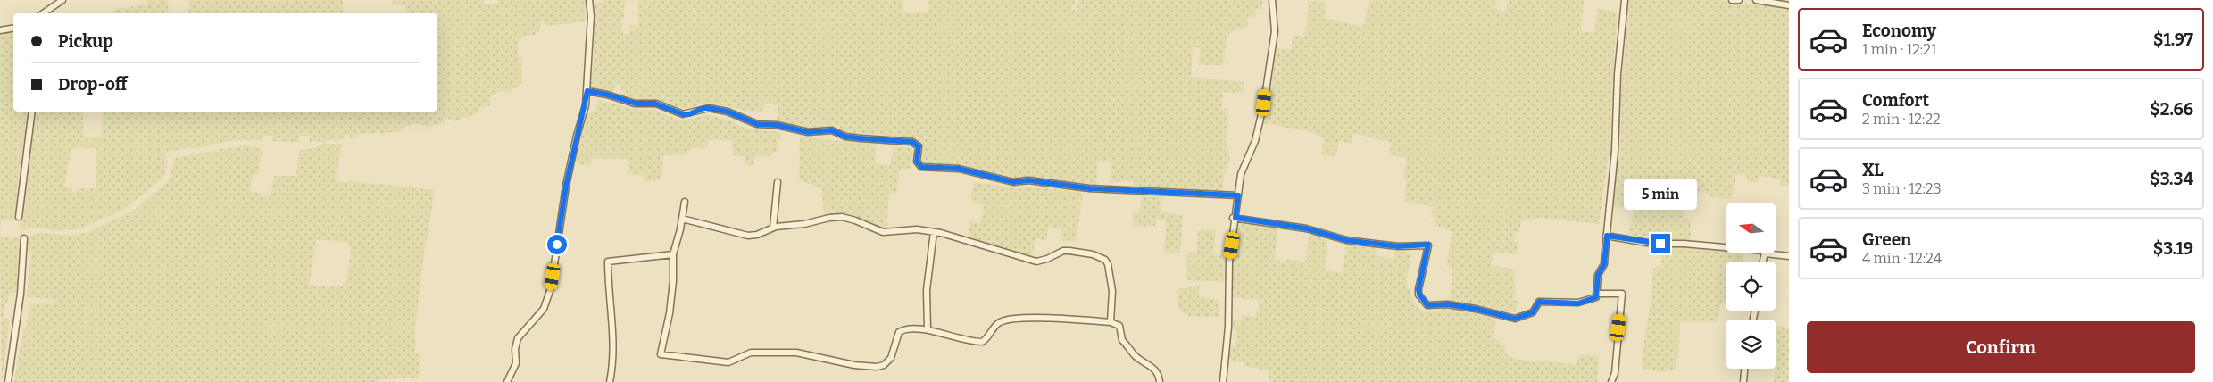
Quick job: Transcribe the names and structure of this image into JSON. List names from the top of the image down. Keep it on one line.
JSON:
{"north":"left","page":{"list":[{"name":"Economy","note":"1 min · 12:21","value":"$1.97"},{"name":"Comfort","note":"2 min · 12:22","value":"$2.66"},{"name":"XL","note":"3 min · 12:23","value":"$3.34"},{"name":"Green","note":"4 min · 12:24","value":"$3.19"}],"banner":["Pickup","Drop-off"],"bubble":"5 min","buttons":"Confirm"}}
